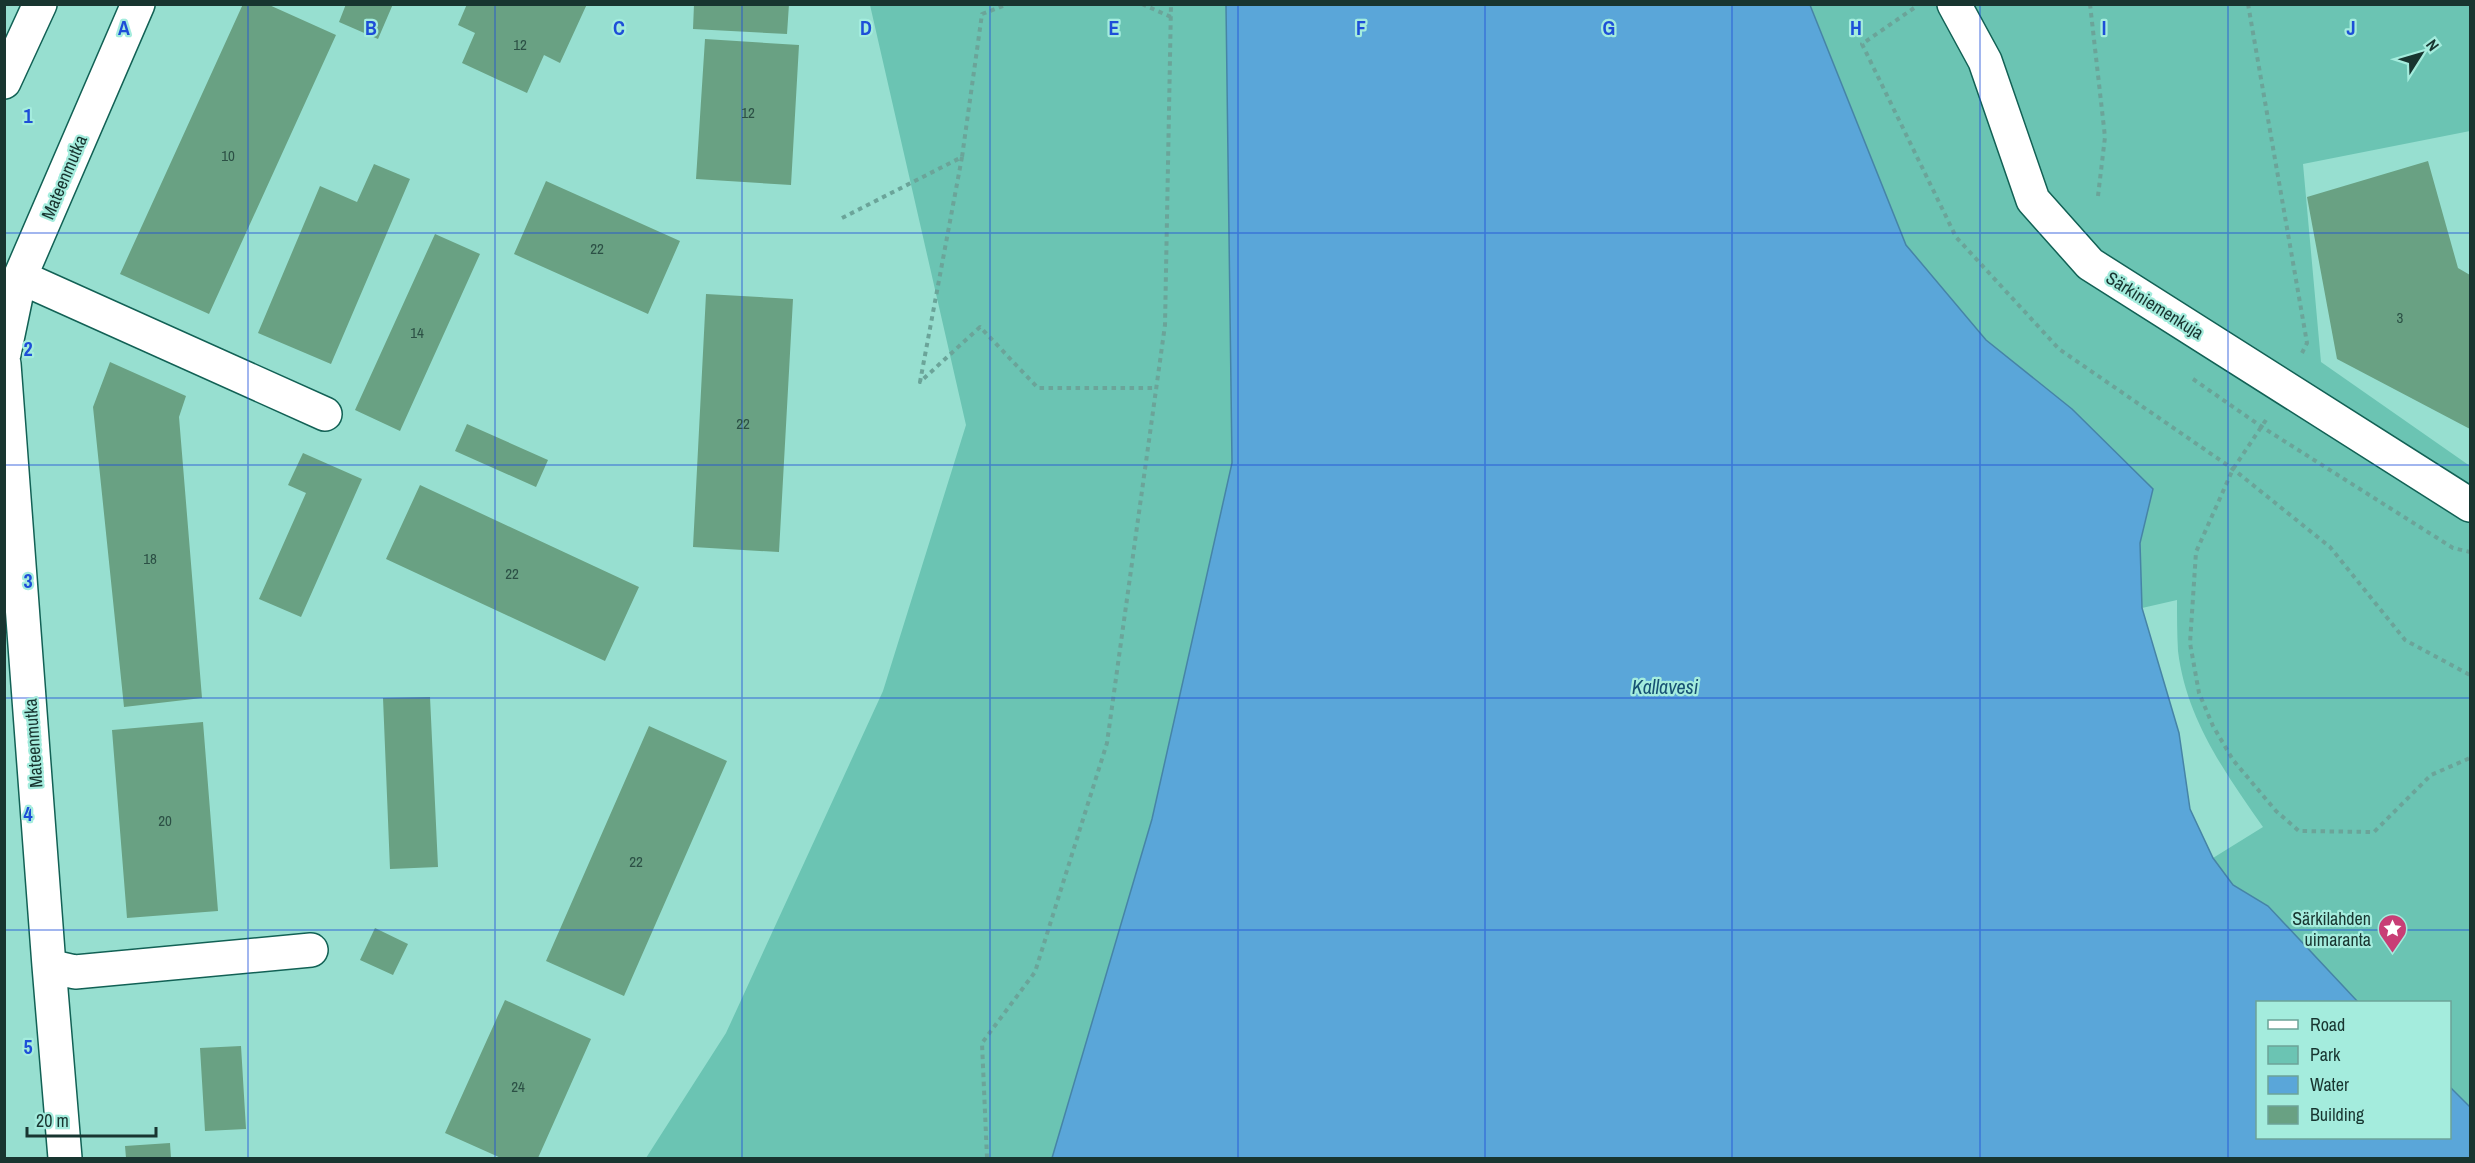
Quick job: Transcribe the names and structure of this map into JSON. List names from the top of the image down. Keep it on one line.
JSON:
{"streets":{"street":["Mateenmutka","Särkiniemenkuja"]},"water":["Kallavesi"],"places":{"place":["Särkilahden uimaranta"]},"house_numbers":["12","12","10","22","3","14","22","18","22","20","22","24"],"legend":["Road","Park","Water","Building"],"scale_bar":"20 m","north":"top right","grid":{"columns":["A","B","C","D","E","F","G","H","I","J"],"rows":["1","2","3","4","5"]}}
